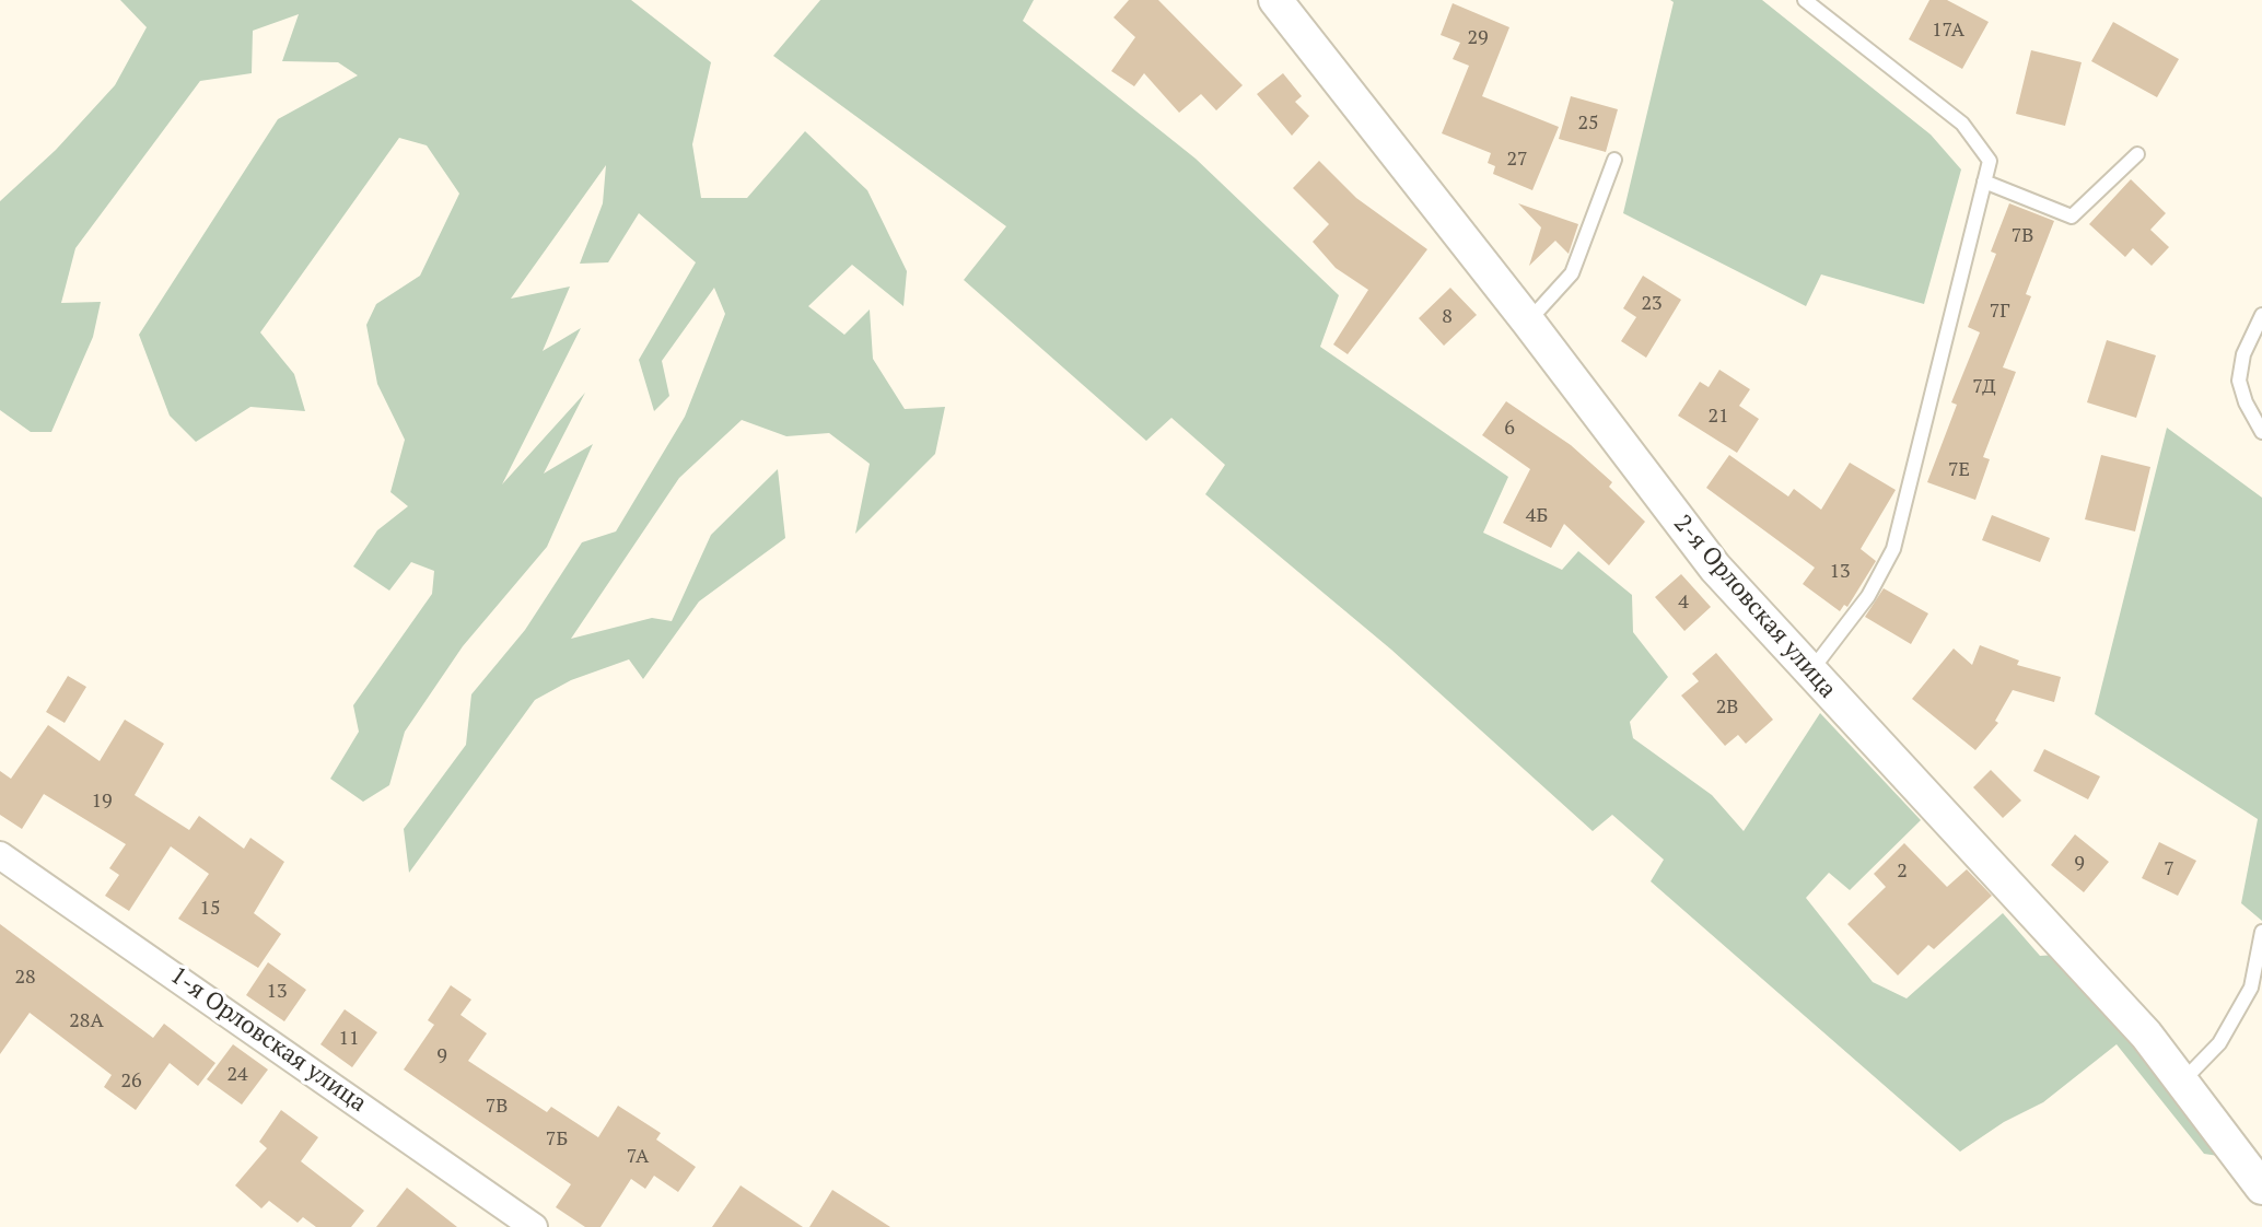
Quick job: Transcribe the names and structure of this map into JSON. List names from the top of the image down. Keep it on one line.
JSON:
{"streets":{"street":["2-я Орловская улица","1-я Орловская улица"]},"house_numbers":["17А","29","25","27","7В","23","7Г","8","7Д","21","6","7Е","4Б","13","4","2В","19","9","7","2","15","28","13","28А","11","9","24","26","7В","7Б","7А"]}
